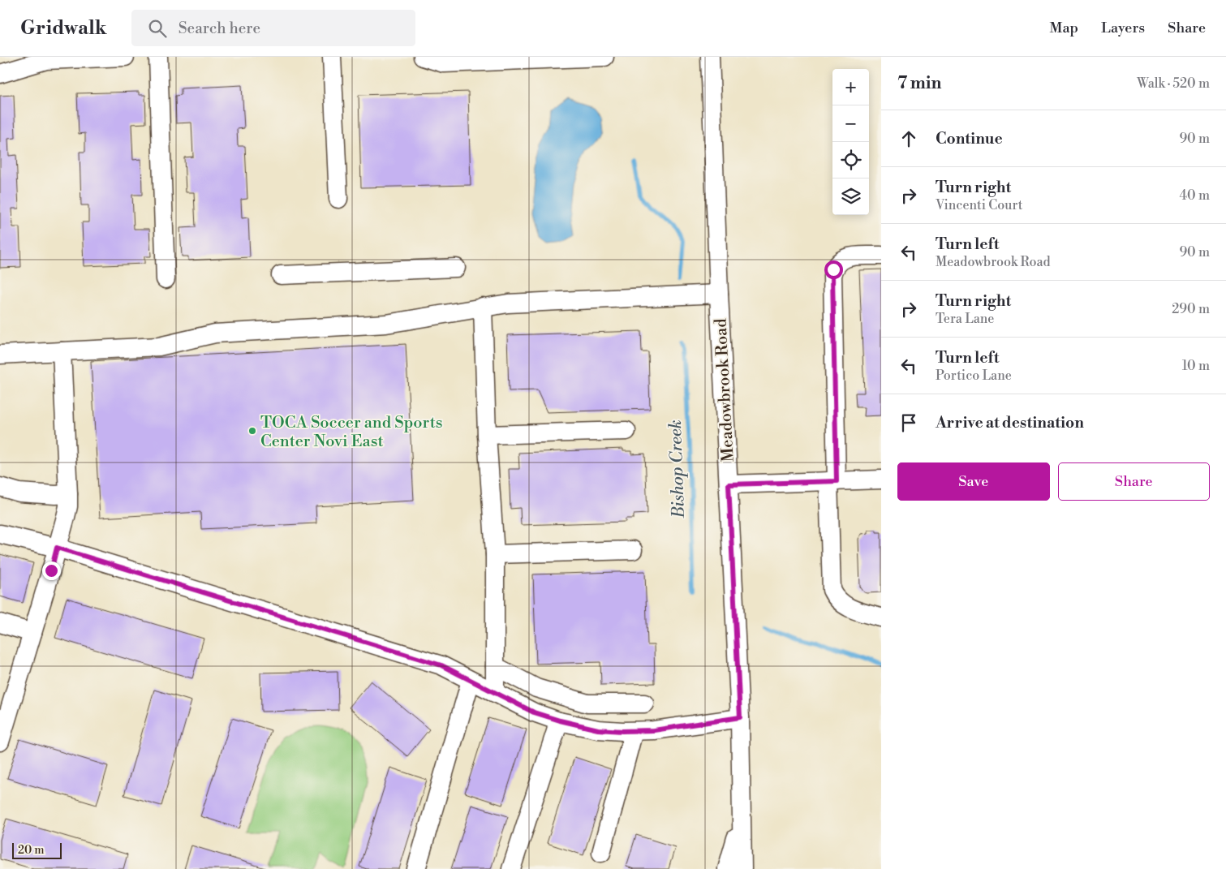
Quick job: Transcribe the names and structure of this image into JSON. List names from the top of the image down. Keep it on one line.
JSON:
{"streets":{"street":["Meadowbrook Road"]},"water":["Bishop Creek"],"places":["TOCA Soccer and Sports Center Novi East"],"scale_bar":"20 m","page":{"header":"Gridwalk","search":"Search here","nav":["Map","Layers","Share"],"heading":["7 min","Walk · 520 m"],"map_buttons":["+","−"],"list":[["Continue","90 m"],["Turn right","Vincenti Court","40 m"],["Turn left","Meadowbrook Road","90 m"],["Turn right","Tera Lane","290 m"],["Turn left","Portico Lane","10 m"],"Arrive at destination"],"buttons":["Save","Share"],"scale":"20 m"}}
